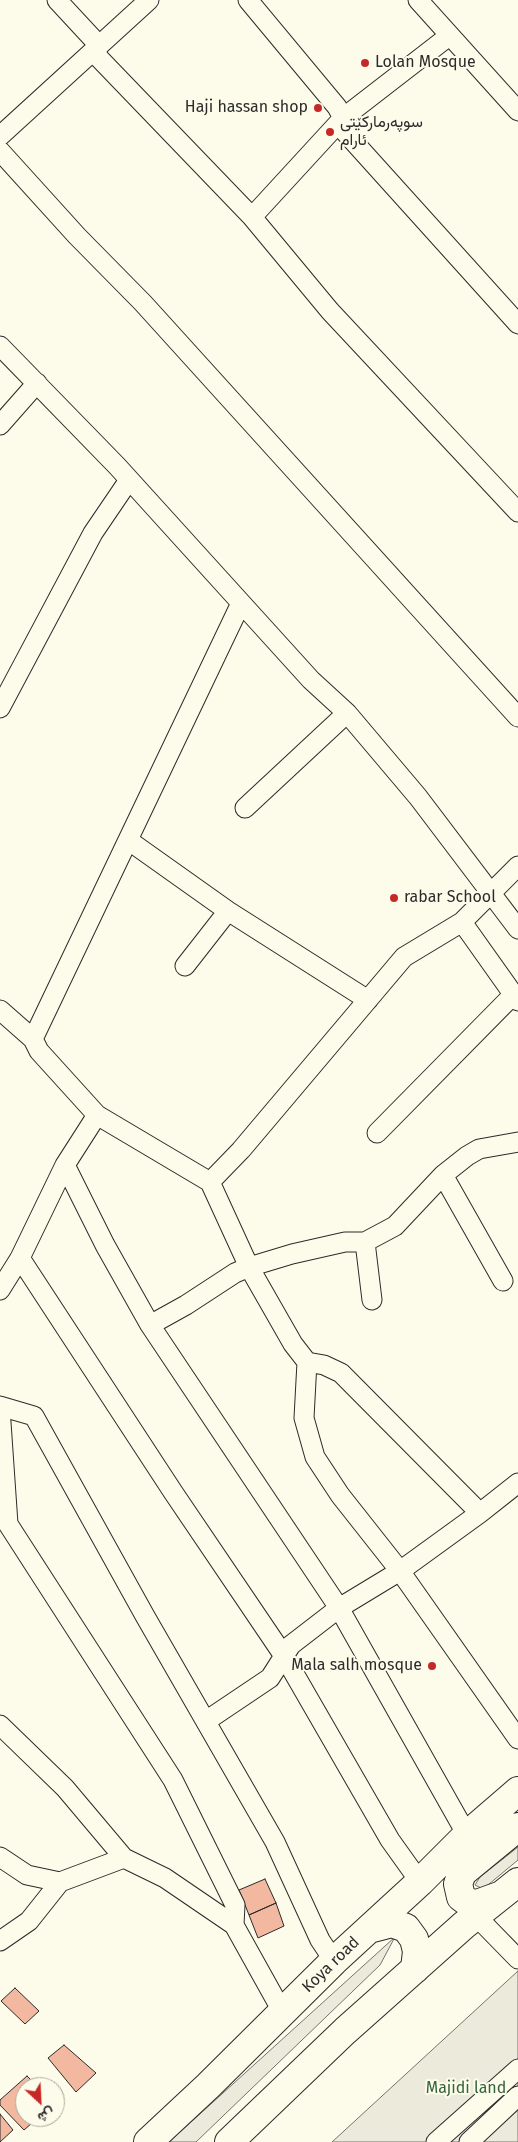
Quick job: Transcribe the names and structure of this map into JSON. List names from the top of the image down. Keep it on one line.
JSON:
{"streets":{"highway":["Koya road"]},"parks":["Majidi land"],"places":["Lolan Mosque","Haji hassan shop","سوپەرمارکێتی ئارام","rabar School","Mala salh mosque"],"north":"bottom right"}
